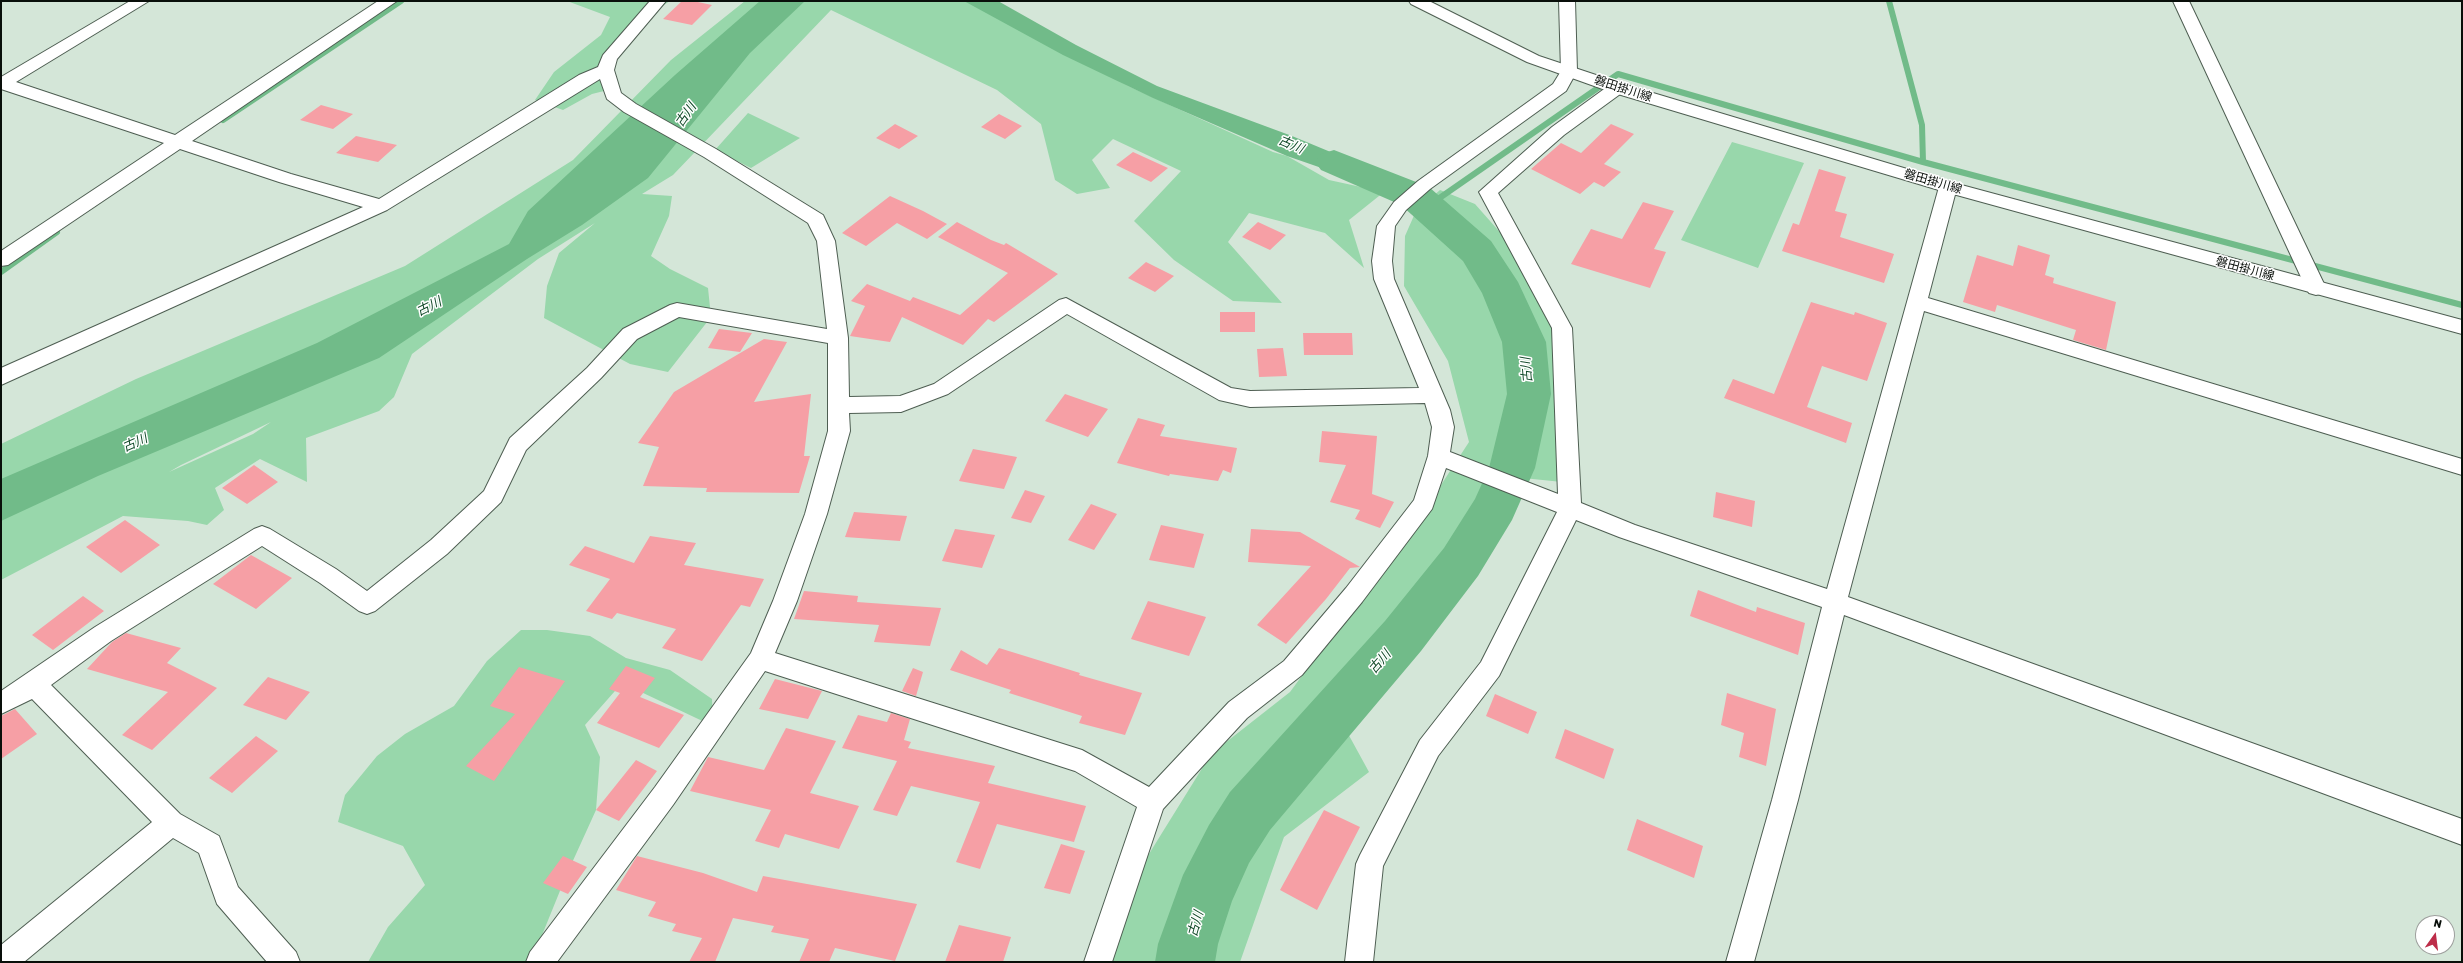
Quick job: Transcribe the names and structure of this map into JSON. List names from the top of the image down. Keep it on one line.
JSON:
{"streets":{"street":["磐田掛川線"]},"water":["古川"],"north":"top"}
